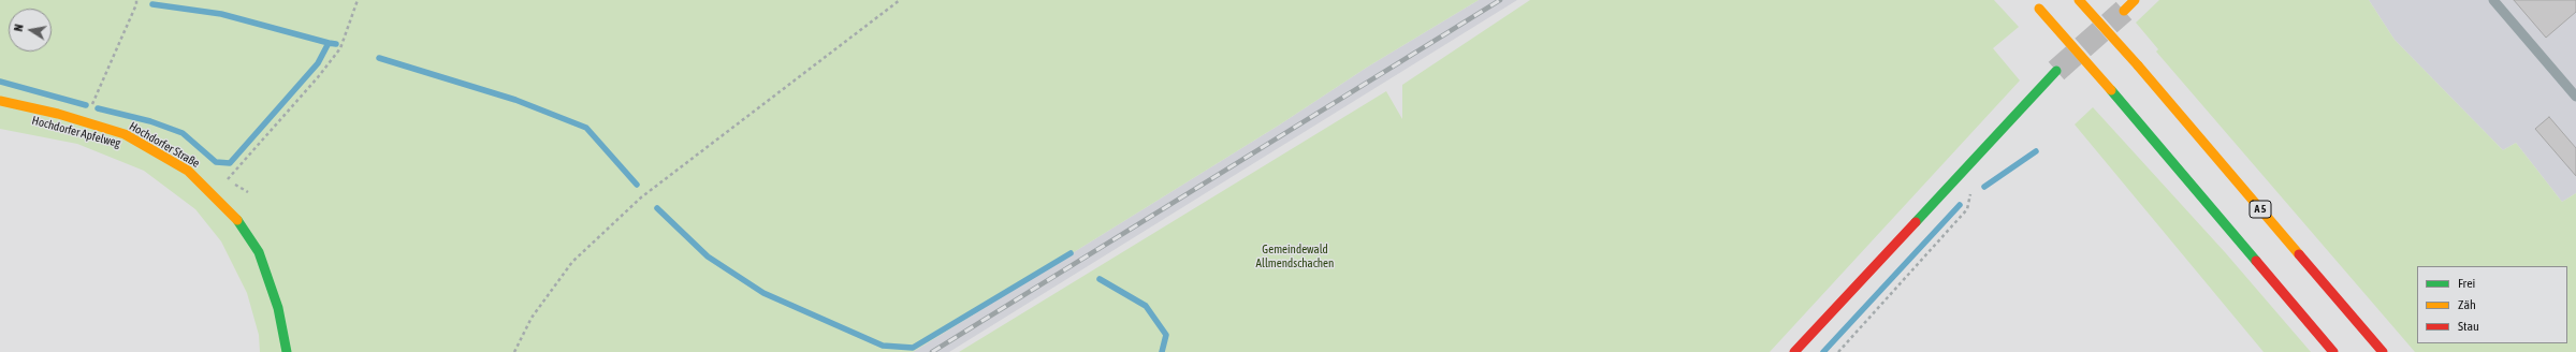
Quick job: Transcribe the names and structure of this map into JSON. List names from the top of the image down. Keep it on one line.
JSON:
{"streets":{"main road":["Hochdorfer Straße","A 5"]},"parks":["Gemeindewald Allmendschachen"],"legend":["Frei","Zäh","Stau"],"north":"left"}
